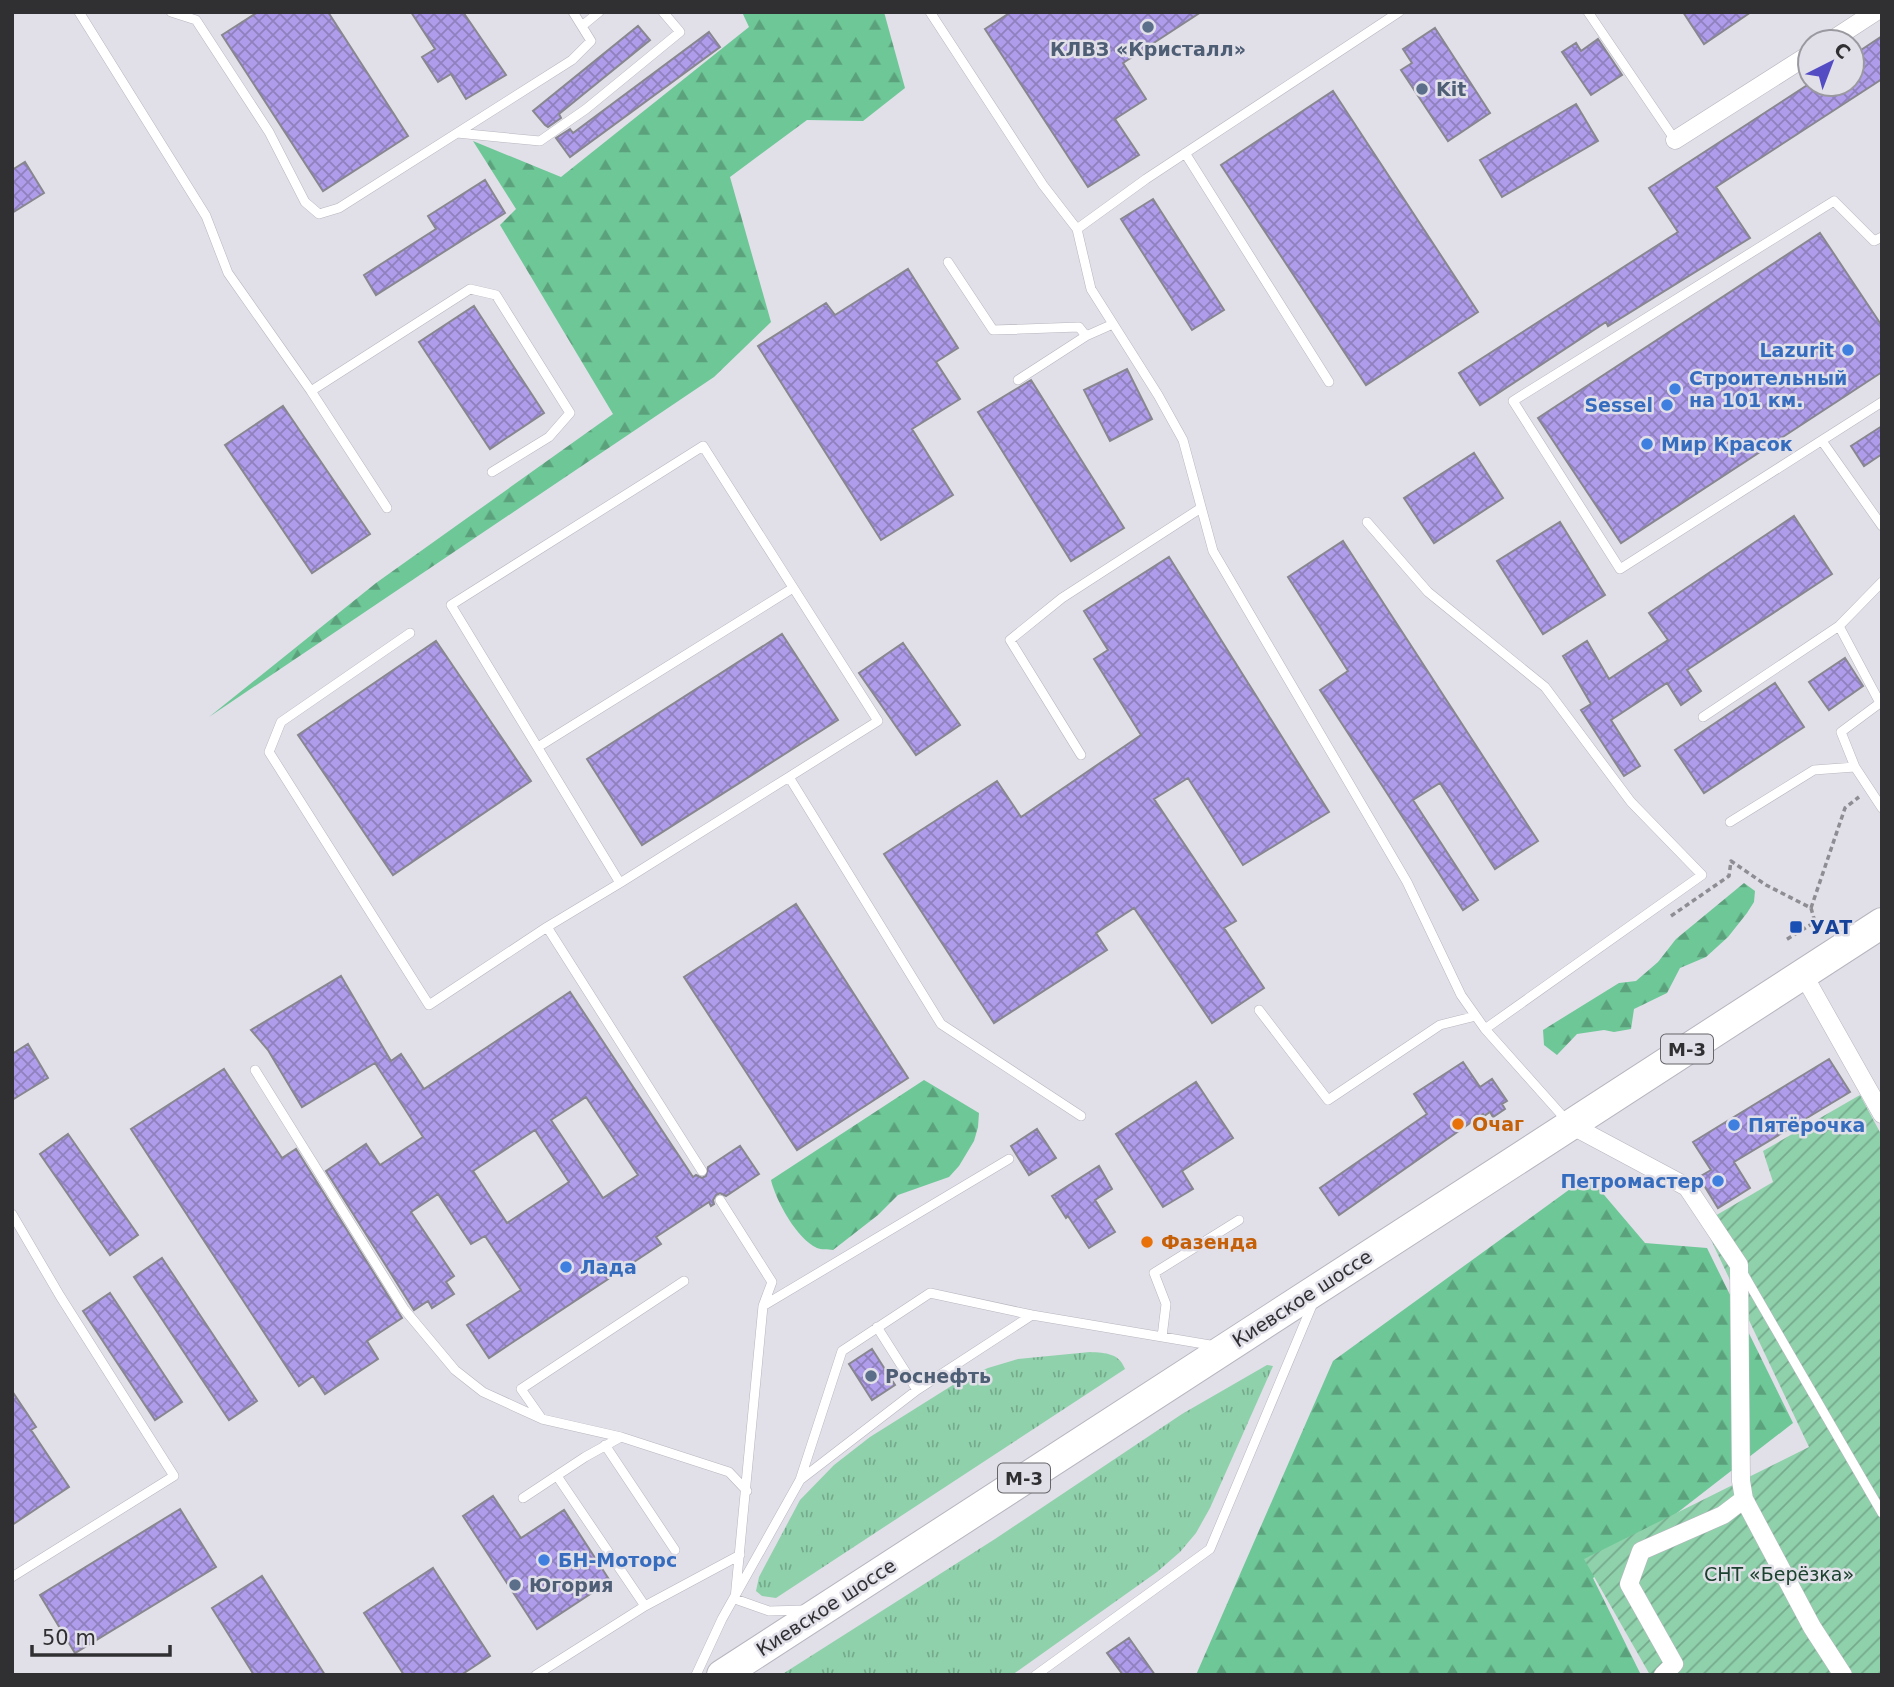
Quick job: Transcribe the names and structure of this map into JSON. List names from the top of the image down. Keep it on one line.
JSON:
{"streets":{"highway":["М-3","Киевское шоссе"]},"parks":["СНТ «Берёзка»"],"places":{"other":["КЛВЗ «Кристалл»","Kit","Lazurit","Строительный на 101 км.","Sessel","Мир Красок","Очаг","Пятёрочка","Петромастер","Фазенда","Лада","Роснефть","БН-Моторс","Югория"],"transit":["УАТ"]},"scale_bar":"50 m","north":"top right"}
